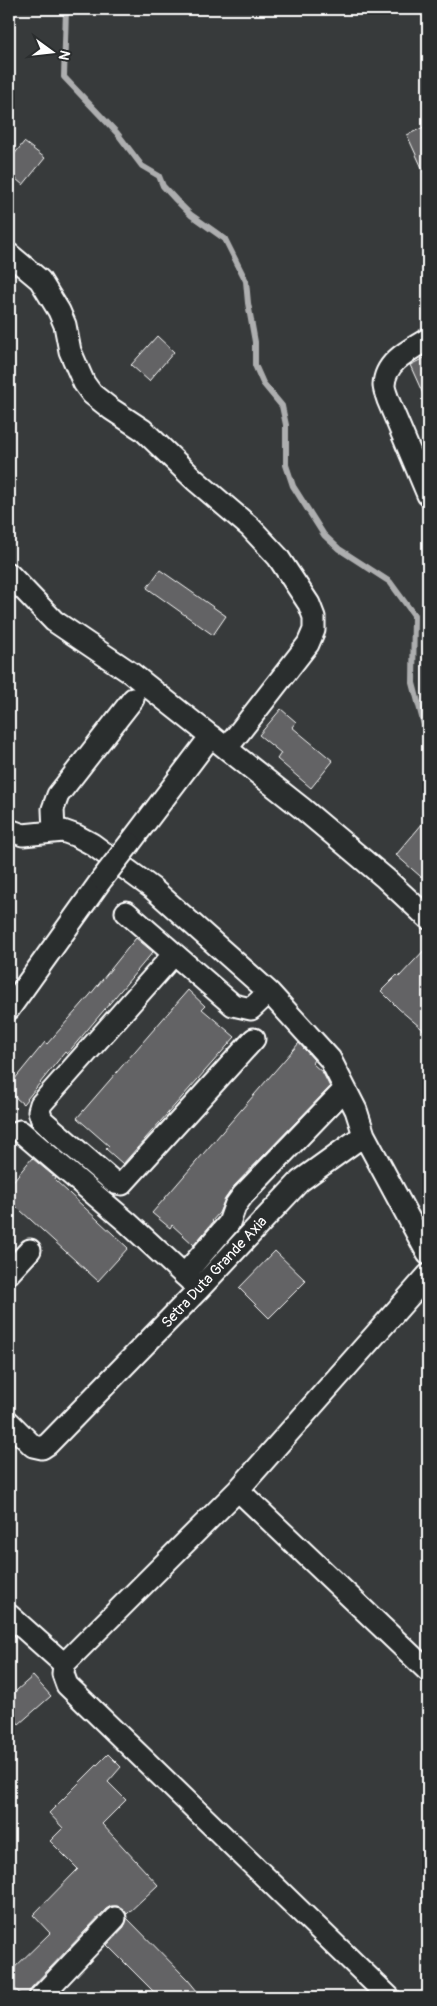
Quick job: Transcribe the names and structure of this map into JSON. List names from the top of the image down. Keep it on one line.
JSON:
{"streets":{"street":["Setra Duta Grande Axia"]},"north":"right"}
